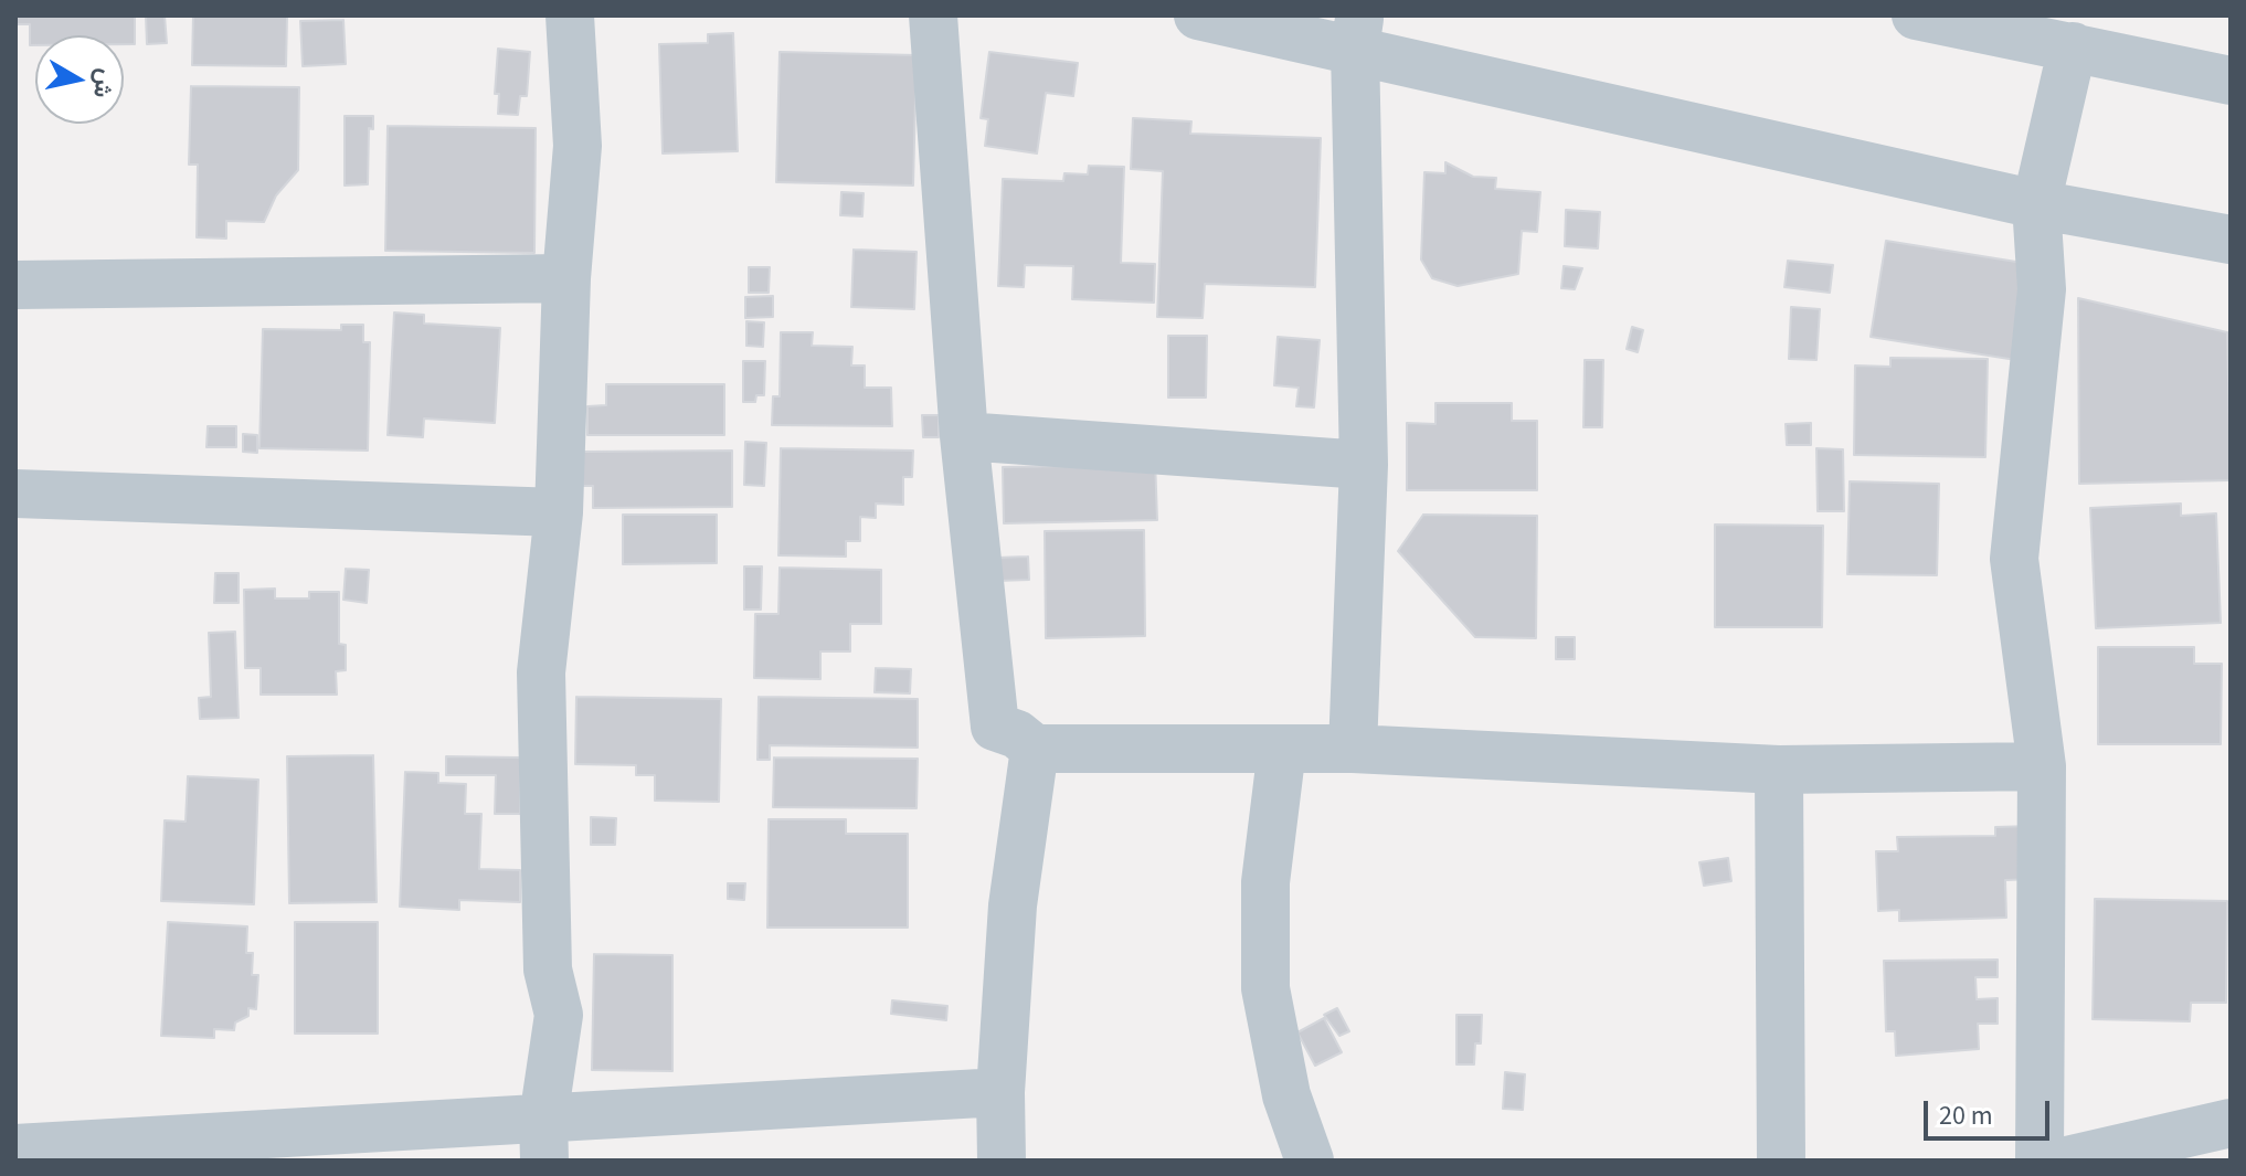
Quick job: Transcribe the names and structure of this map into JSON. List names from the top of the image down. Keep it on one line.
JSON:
{"scale_bar":"20 m","north":"right"}
